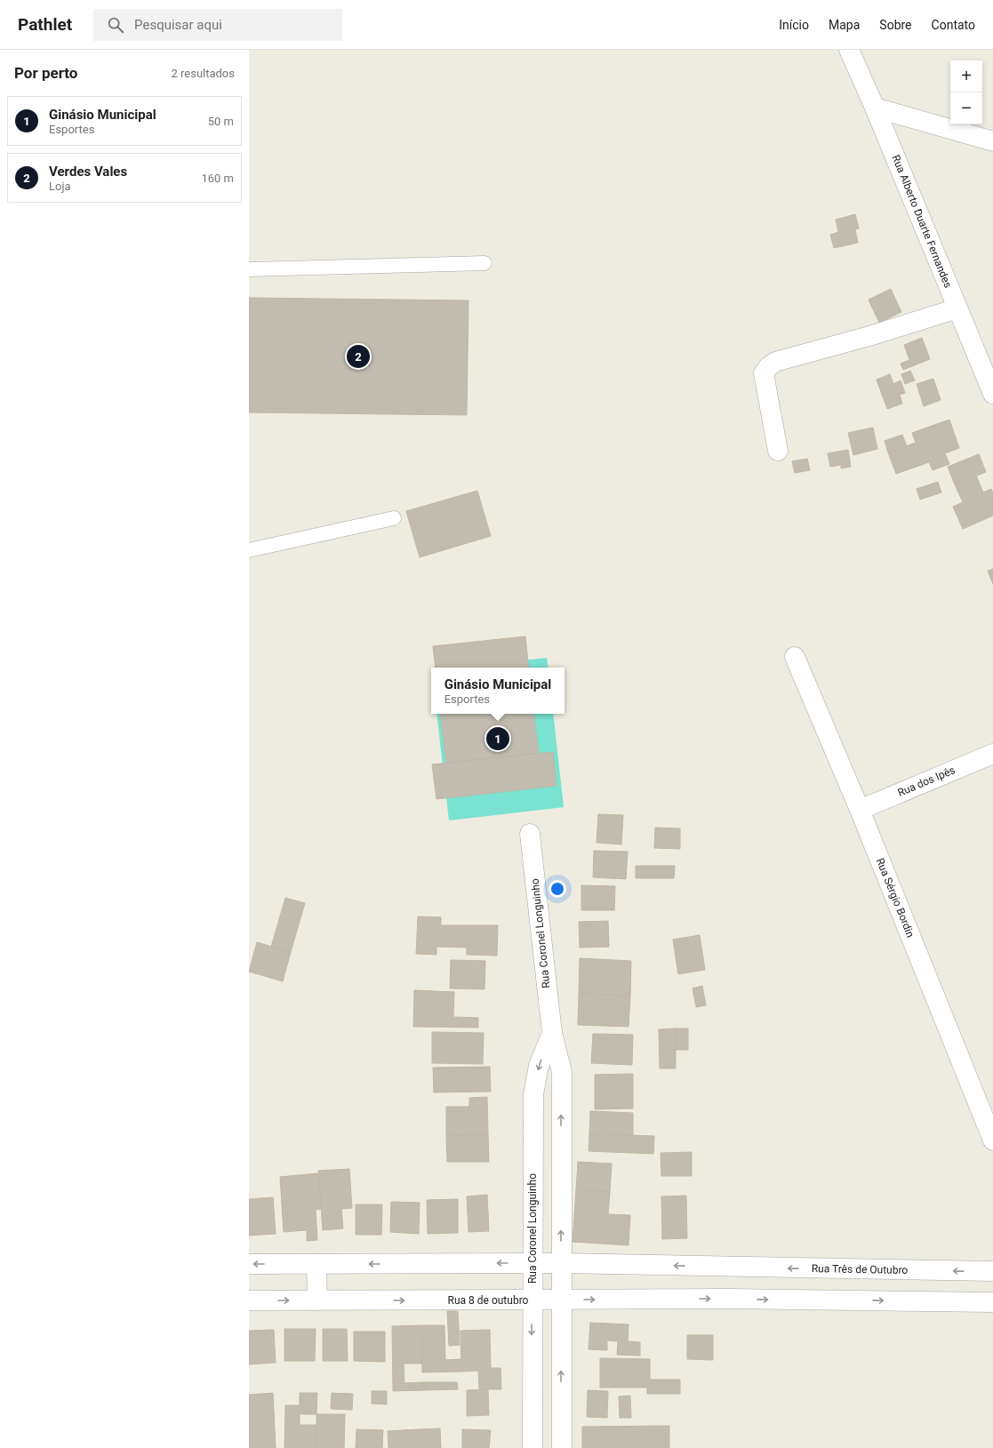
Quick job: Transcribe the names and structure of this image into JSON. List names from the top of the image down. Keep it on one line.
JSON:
{"streets":{"street":["Rua Alberto Duarte Fernandes","Rua dos Ipês","Rua Sérgio Bordin","Rua Coronel Longuinho","Rua Três de Outubro","Rua 8 de outubro"]},"crossings":[["Rua dos Ipês","Rua Sérgio Bordin"],["Rua Coronel Longuinho","Rua 8 de outubro"]],"page":{"header":"Pathlet","search":"Pesquisar aqui","nav":["Início","Mapa","Sobre","Contato"],"heading":["Por perto","2 resultados"],"map_buttons":["+","−"],"list":[{"mark":"1","name":"Ginásio Municipal","note":"Esportes","value":"50 m"},{"mark":"2","name":"Verdes Vales","note":"Loja","value":"160 m"}],"pins":["2","1"],"popup":["Ginásio Municipal","Esportes"]}}
